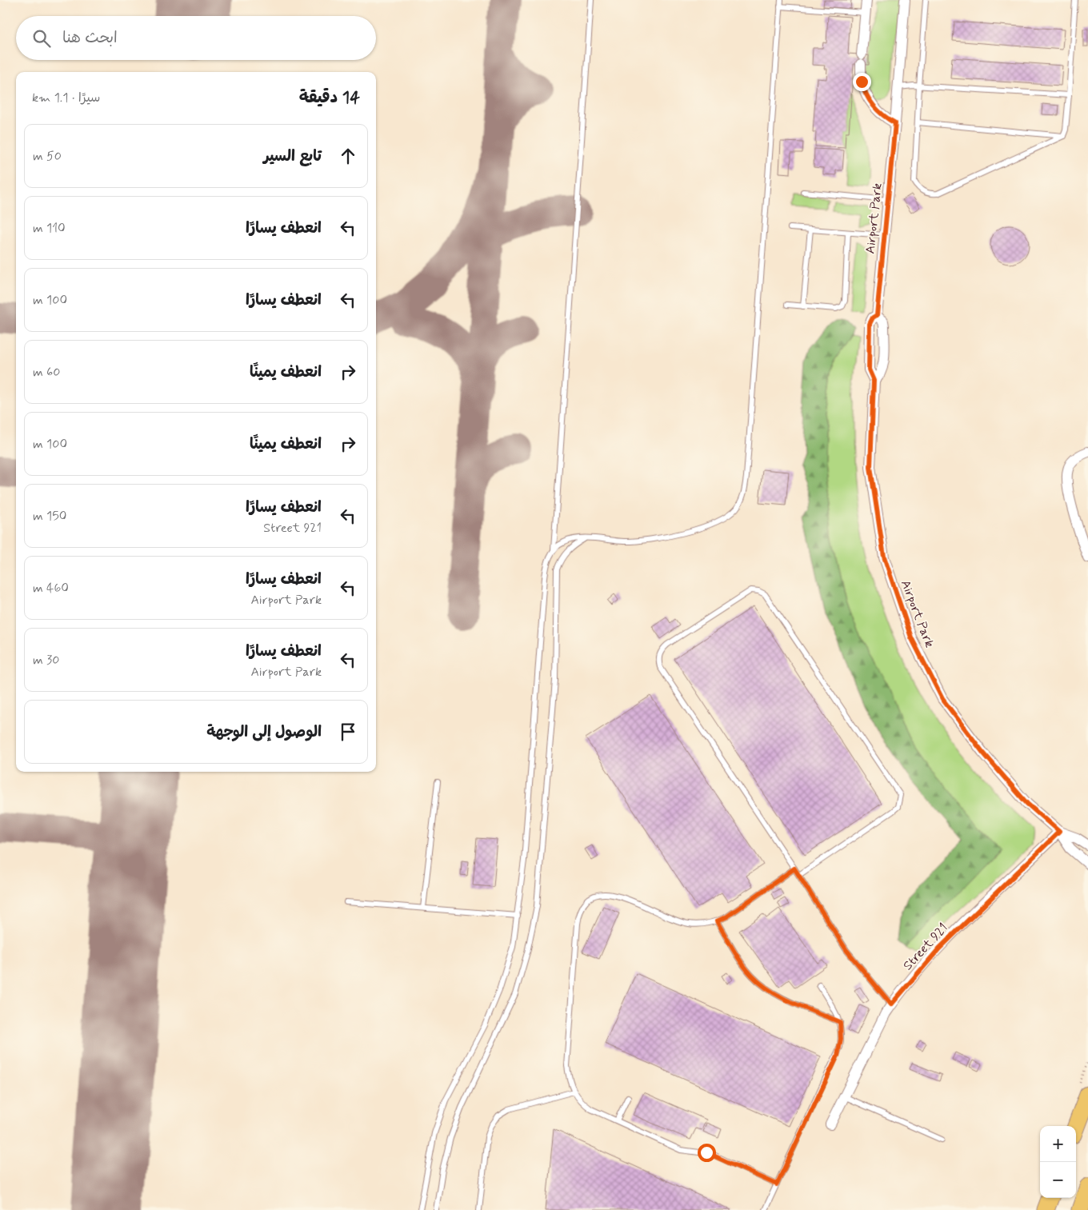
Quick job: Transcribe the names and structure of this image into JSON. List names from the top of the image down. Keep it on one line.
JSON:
{"streets":{"street":["Airport Park","Street 921"]},"crossings":[["Airport Park","Street 921"]],"page":{"search":"ابحث هنا","heading":["14 دقيقة","سيرًا · 1.1 km"],"list":[["تابع السير","50 m"],["انعطف يسارًا","110 m"],["انعطف يسارًا","100 m"],["انعطف يمينًا","60 m"],["انعطف يمينًا","100 m"],["انعطف يسارًا","Street 921","150 m"],["انعطف يسارًا","Airport Park","460 m"],["انعطف يسارًا","Airport Park","30 m"],"الوصول إلى الوجهة"],"map_buttons":["+","−"]}}
